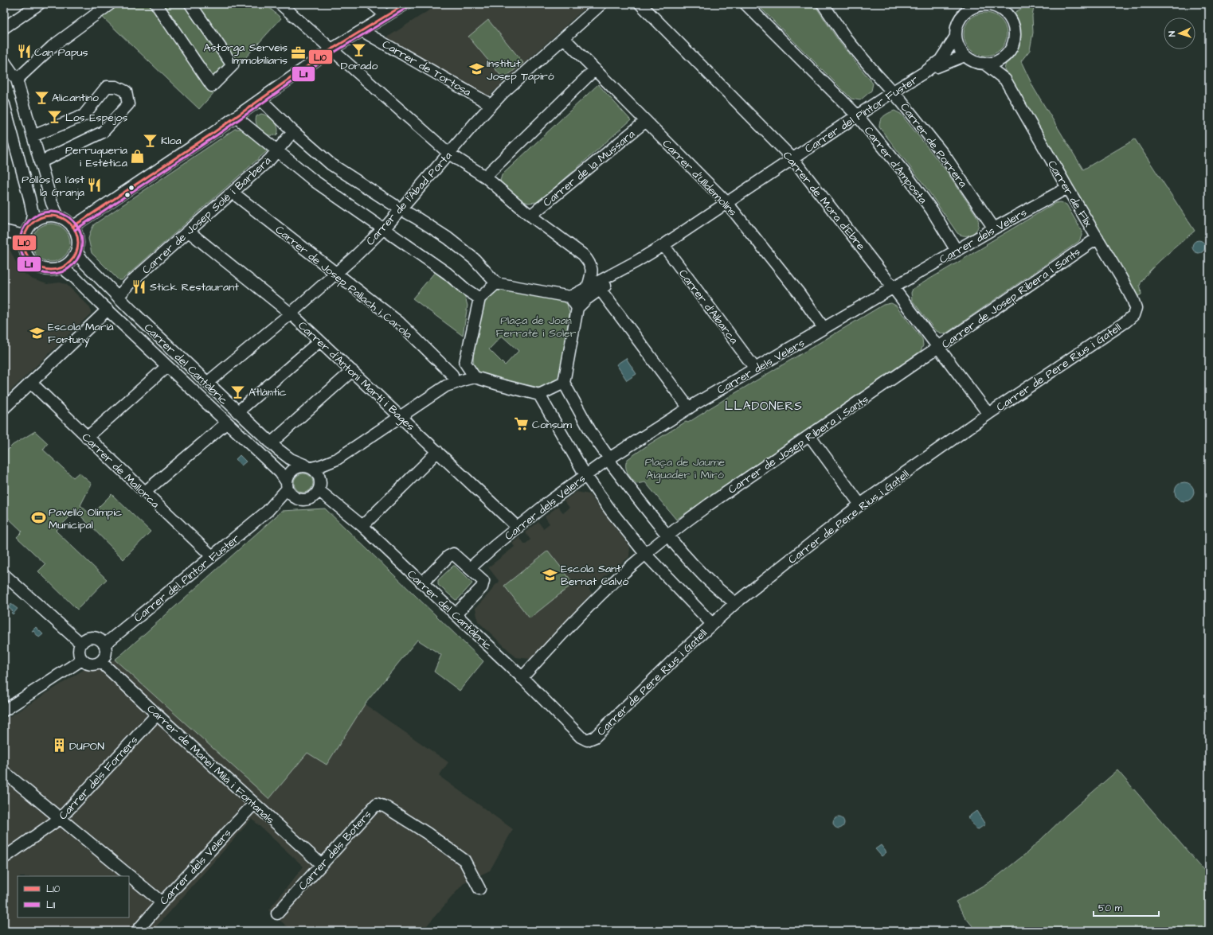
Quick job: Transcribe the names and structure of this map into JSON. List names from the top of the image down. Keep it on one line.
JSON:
{"streets":{"street":["Carrer de Tortosa","Carrer del Pintor Fuster","Carrer de Porrera","Carrer d'Amposta","Carrer de la Mussara","Carrer d'Ulldemolins","Carrer de Flix","Carrer de l'Abad Porta","Carrer de Mora d'Ebre","Carrer de Josep Solé i Barberà","Carrer dels Velers","Carrer de Josep Pallach i Carola","Carrer de Josep Ribera i Sants","Carrer d'Albarca","Carrer del Cantàbric","Carrer de Pere Rius i Gatell","Carrer d'Antoni Martí i Bages","Carrer de Mallorca","Carrer de Manel Milà i Fontanals","Carrer dels Forners","Carrer dels Boters"]},"crossings":[["Carrer de Tortosa","Carrer de l'Abad Porta"],["Carrer del Pintor Fuster","Carrer de Porrera"],["Carrer del Pintor Fuster","Carrer d'Amposta"],["Carrer del Pintor Fuster","Carrer d'Ulldemolins"],["Carrer del Pintor Fuster","Carrer de Flix"],["Carrer del Pintor Fuster","Carrer de Mora d'Ebre"],["Carrer del Pintor Fuster","Carrer d'Albarca"],["Carrer del Pintor Fuster","Carrer del Cantàbric"],["Carrer del Pintor Fuster","Carrer de Mallorca"],["Carrer del Pintor Fuster","Carrer de Manel Milà i Fontanals"],["Carrer de Porrera","Carrer dels Velers"],["Carrer d'Amposta","Carrer dels Velers"],["Carrer de la Mussara","Carrer d'Ulldemolins"],["Carrer d'Ulldemolins","Carrer de l'Abad Porta"],["Carrer d'Ulldemolins","Carrer dels Velers"],["Carrer de Flix","Carrer dels Velers"],["Carrer de Flix","Carrer de Josep Ribera i Sants"],["Carrer de Flix","Carrer de Pere Rius i Gatell"],["Carrer de l'Abad Porta","Carrer de Josep Pallach i Carola"],["Carrer de l'Abad Porta","Carrer del Cantàbric"],["Carrer de l'Abad Porta","Carrer d'Antoni Martí i Bages"],["Carrer de Mora d'Ebre","Carrer dels Velers"],["Carrer de Mora d'Ebre","Carrer de Josep Ribera i Sants"],["Carrer de Mora d'Ebre","Carrer de Pere Rius i Gatell"],["Carrer de Josep Solé i Barberà","Carrer de Josep Pallach i Carola"],["Carrer de Josep Solé i Barberà","Carrer del Cantàbric"],["Carrer de Josep Solé i Barberà","Carrer d'Antoni Martí i Bages"],["Carrer dels Velers","Carrer d'Albarca"],["Carrer dels Velers","Carrer d'Antoni Martí i Bages"],["Carrer dels Velers","Carrer de Manel Milà i Fontanals"],["Carrer de Josep Ribera i Sants","Carrer del Cantàbric"],["Carrer del Cantàbric","Carrer de Pere Rius i Gatell"],["Carrer de Manel Milà i Fontanals","Carrer dels Forners"],["Carrer de Manel Milà i Fontanals","Carrer dels Boters"]],"districts":["LLADONERS"],"parks":["Plaça de Joan Ferraté i Soler","Plaça de Jaume Aiguader i Miró"],"places":{"bar":["Dorado","Alicantino","Los Espejos","Kloa","Atlàntic"],"restaurant":["Can Papus","Pollos a l’ast la Granja","Stick Restaurant"],"office":["Astorga Serveis Immobiliaris"],"school or university":["Institut Josep Tapiró","Escola Marià Fortuny","Escola Sant Bernat Calvó"],"shop":["Perruqueria i Estètica"],"supermarket":["Consum"],"sports":["Pavelló Olímpic Municipal"],"building":["DUPON"]},"lines":["transit line L10","transit line L11"],"legend":["L10","L11"],"scale_bar":"50 m","north":"left"}
